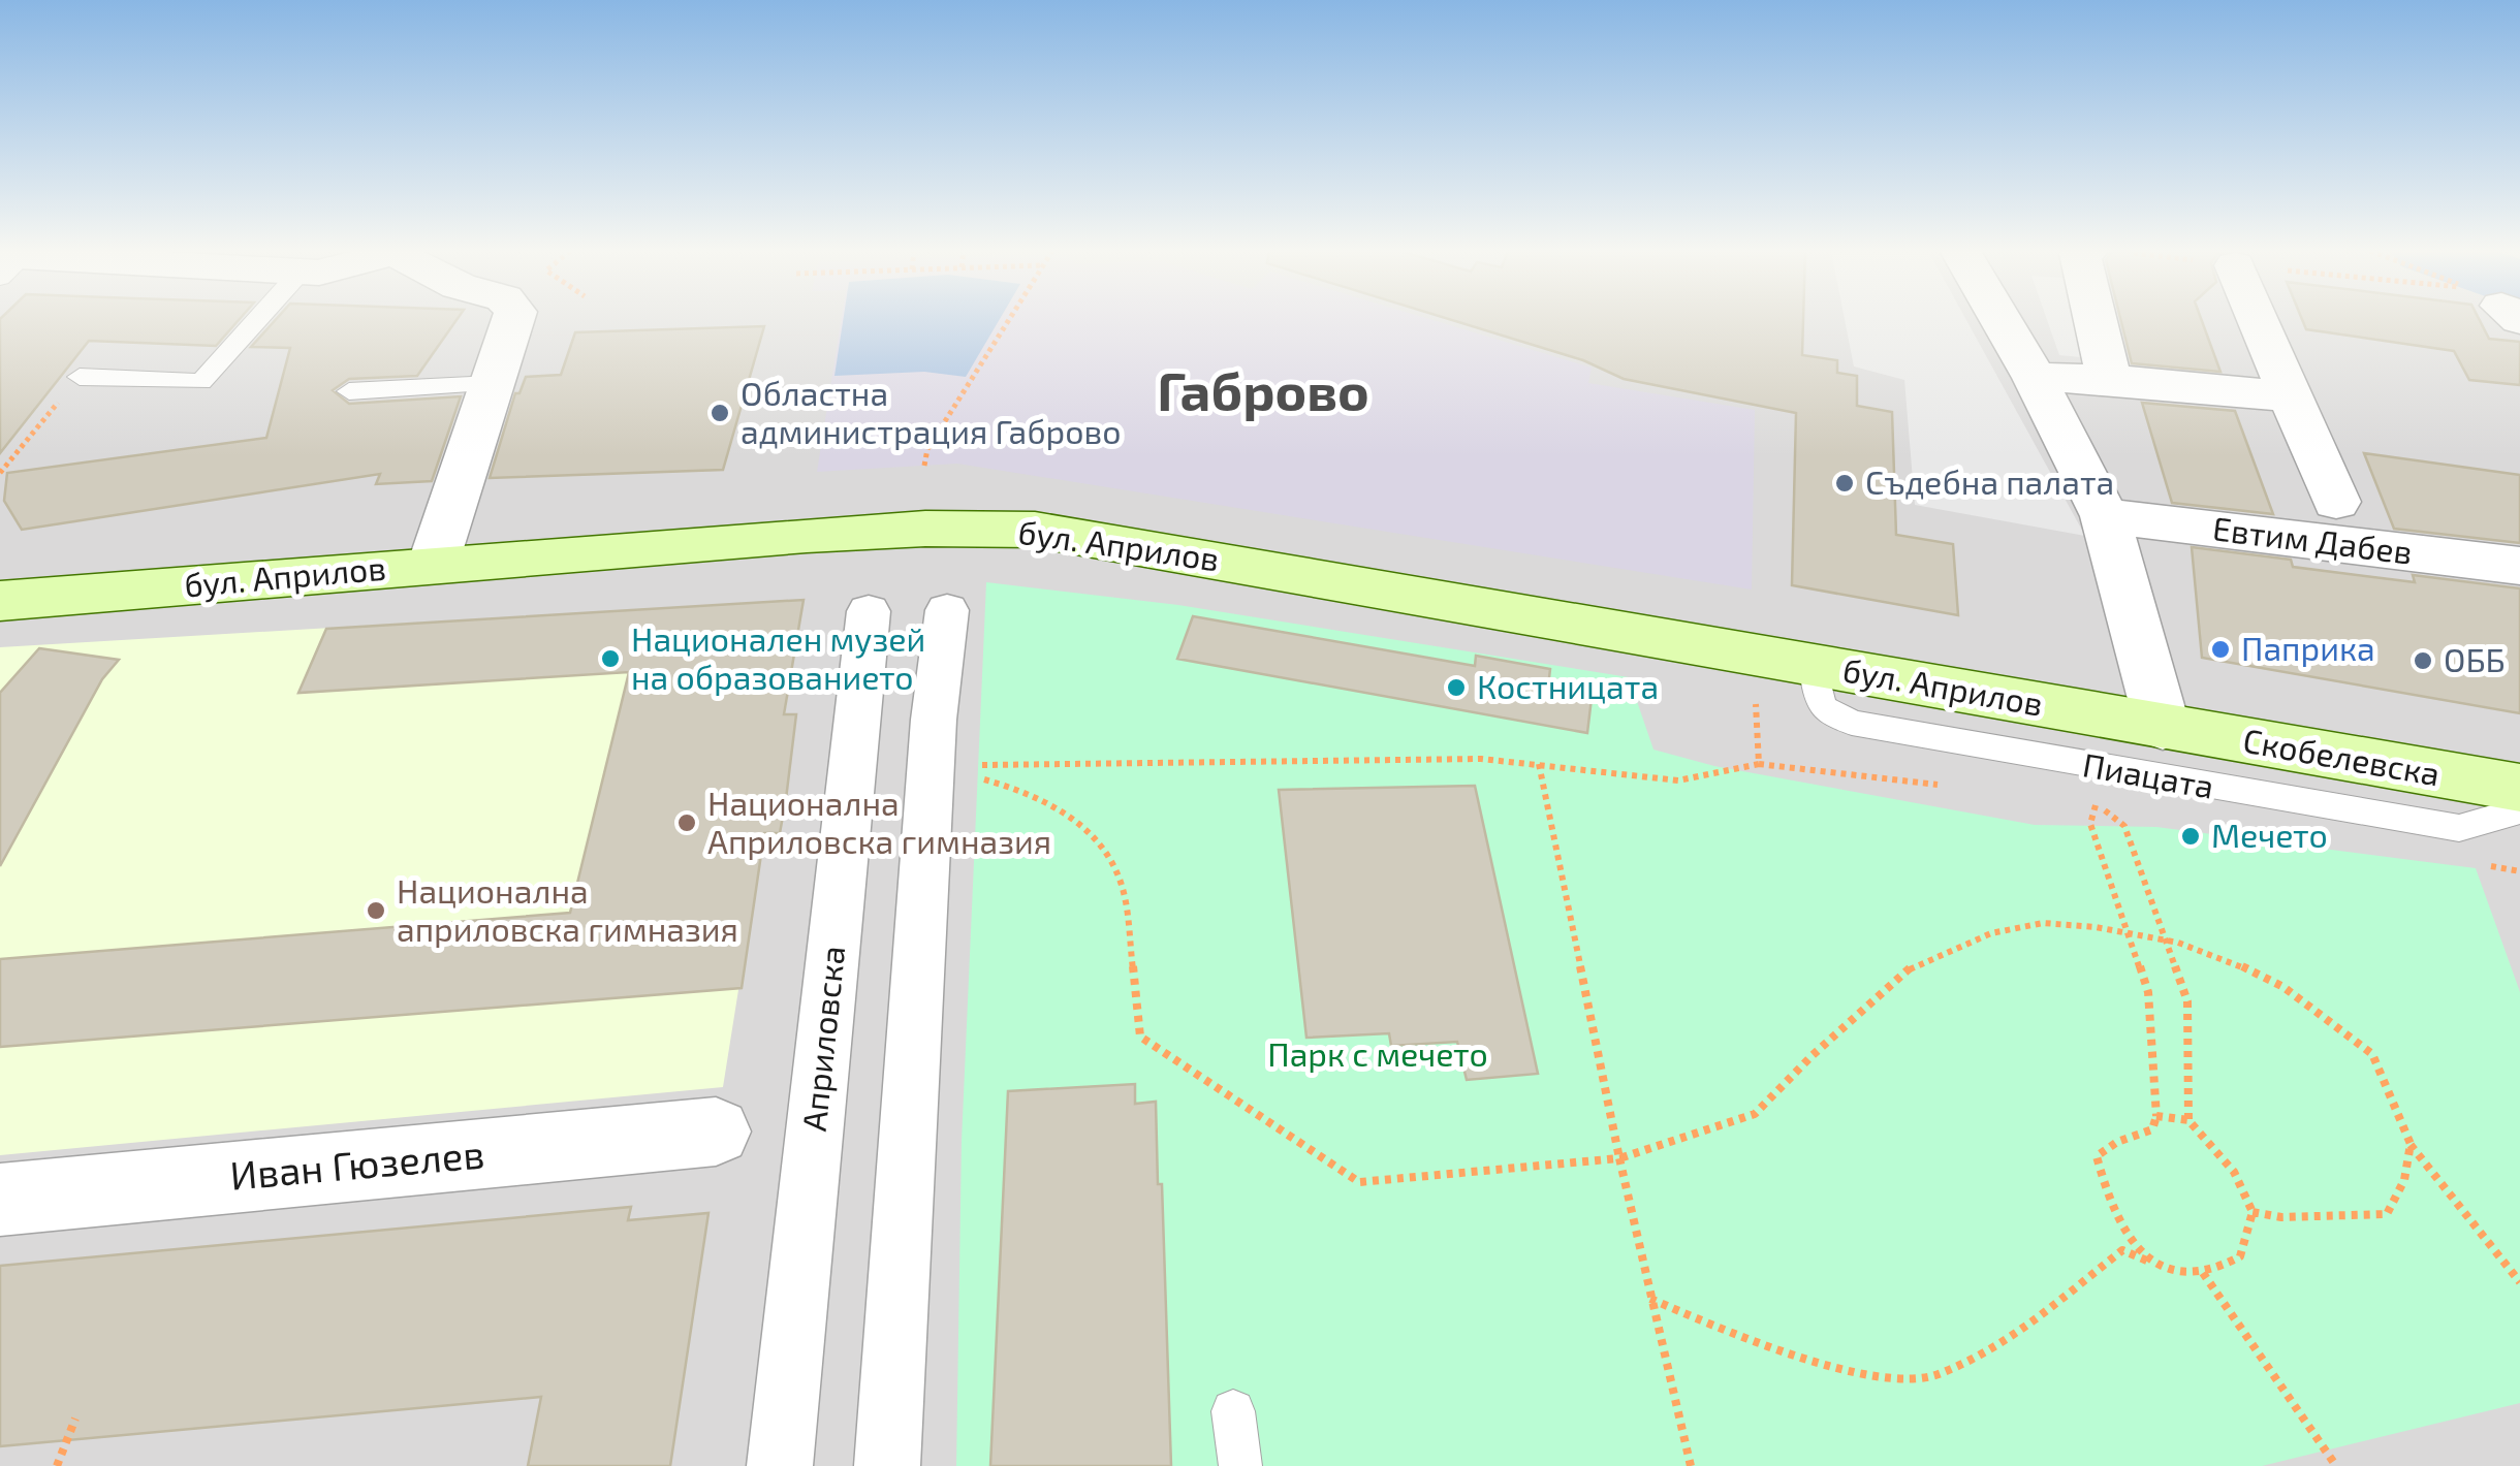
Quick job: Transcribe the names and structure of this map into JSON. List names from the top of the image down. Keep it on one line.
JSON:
{"streets":{"main road":["бул. Априлов","Скобелевска"],"street":["Евтим Дабев","Априловска","Иван Гюзелев"],"lane":["Пиацата"]},"crossings":[["бул. Априлов","Скобелевска"],["бул. Априлов","Пиацата"]],"districts":["Габрово"],"parks":["Парк с мечето"],"places":["Областна администрация Габрово","Съдебна палата","Паприка","Национален музей на образованието","ОББ","Костницата","Национална Априловска гимназия","Мечето","Национална априловска гимназия"]}
